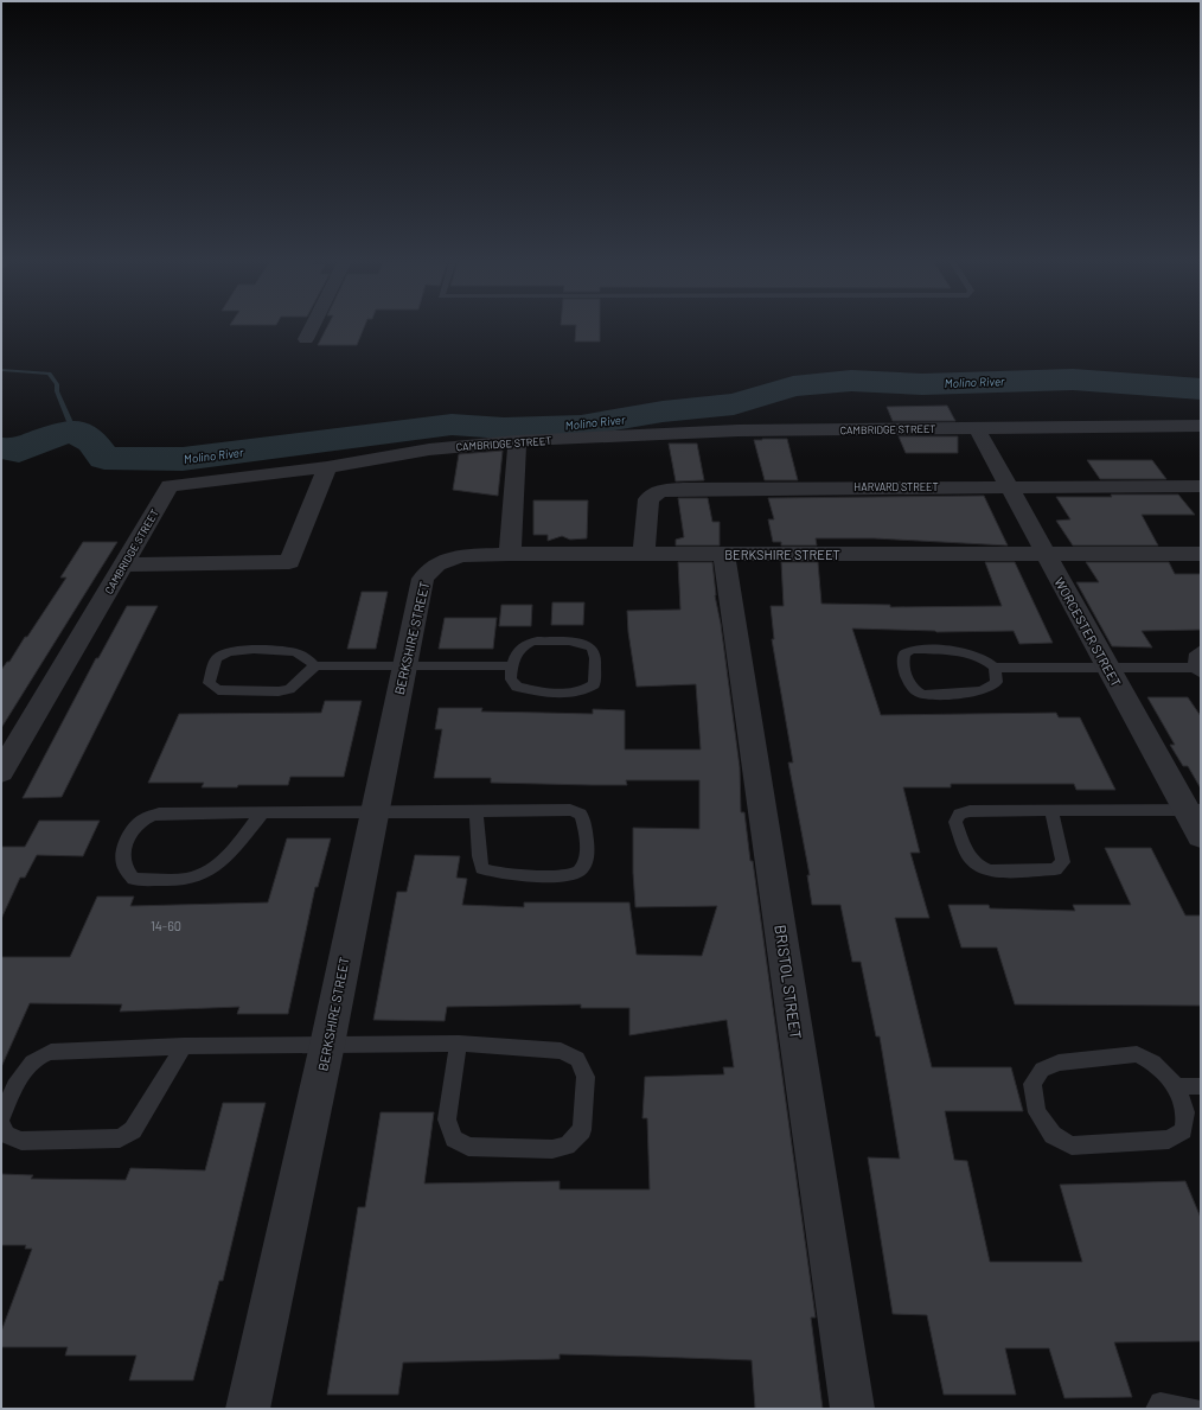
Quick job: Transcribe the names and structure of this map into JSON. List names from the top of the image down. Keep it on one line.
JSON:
{"streets":{"street":["CAMBRIDGE STREET","HARVARD STREET","BERKSHIRE STREET","WORCESTER STREET","BRISTOL STREET"]},"crossings":[["CAMBRIDGE STREET","WORCESTER STREET"],["HARVARD STREET","BERKSHIRE STREET"],["HARVARD STREET","WORCESTER STREET"],["BERKSHIRE STREET","WORCESTER STREET"],["BERKSHIRE STREET","BRISTOL STREET"]],"water":["Molino River"],"house_numbers":["14-60"]}
